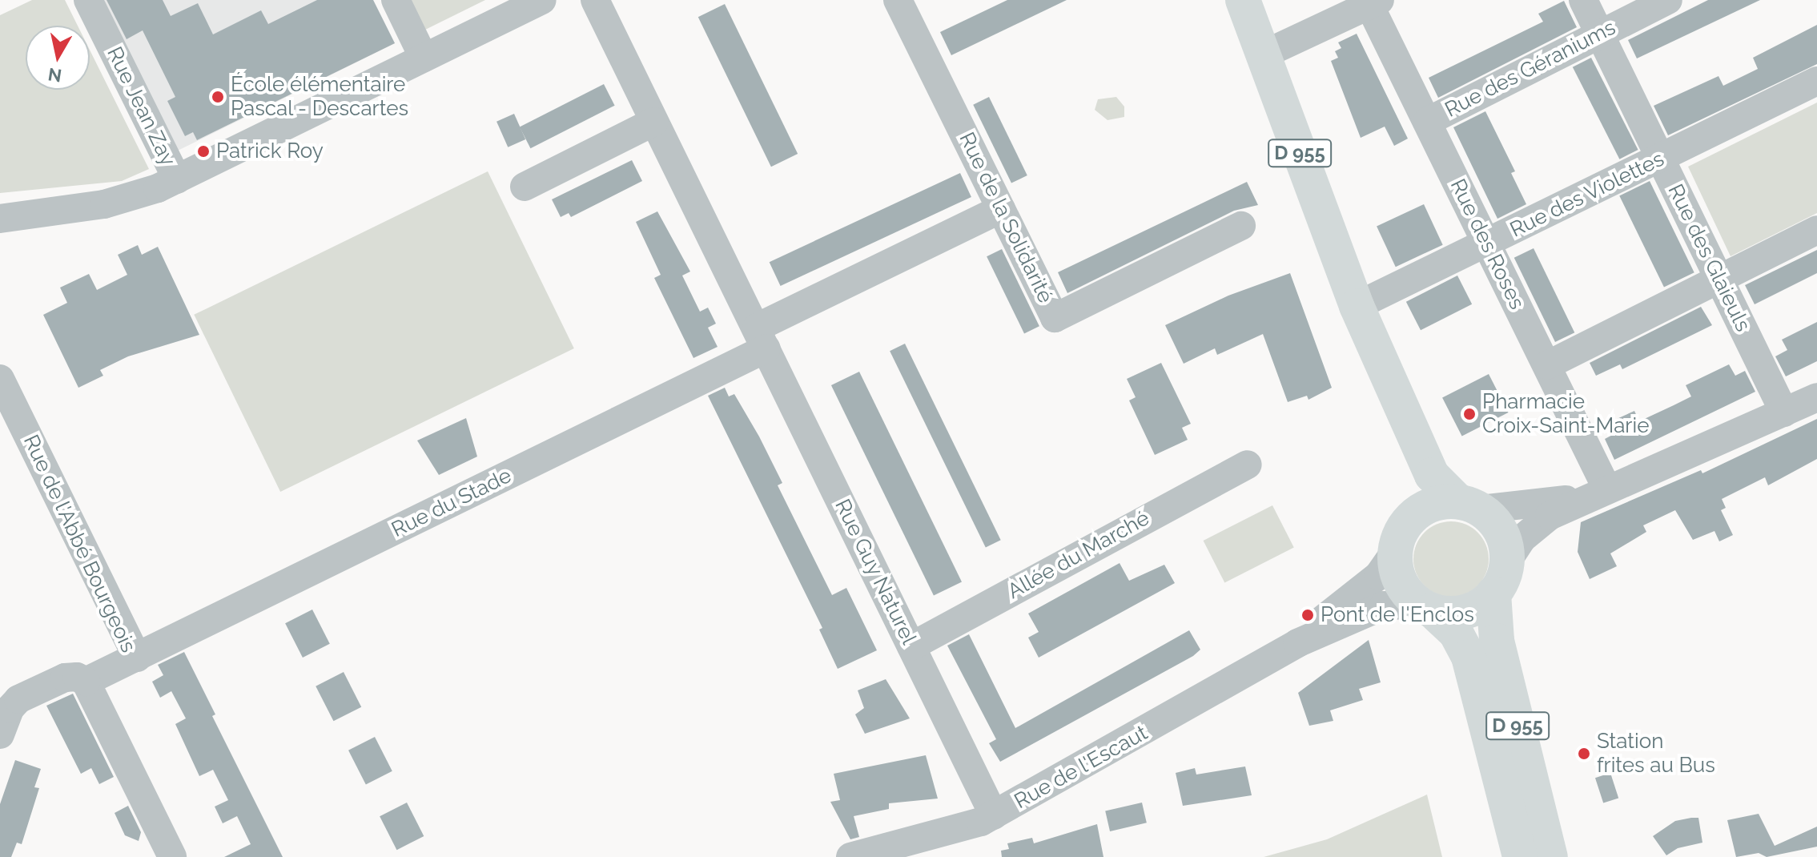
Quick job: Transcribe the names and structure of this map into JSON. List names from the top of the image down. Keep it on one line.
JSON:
{"streets":{"main road":["D 955"],"street":["Rue des Géraniums","Rue Jean Zay","Rue des Violettes","Rue de la Solidarité","Rue des Roses","Rue des Glaieuls","Rue du Stade","Rue de l'Abbé Bourgeois","Allée du Marché","Rue Guy Naturel","Rue de l'Escaut"]},"crossings":[["Rue des Géraniums","Rue des Roses"],["Rue des Géraniums","Rue des Glaieuls"],["D 955","Rue des Violettes"],["D 955","Rue de l'Escaut"],["Rue des Violettes","Rue des Roses"],["Rue des Violettes","Rue des Glaieuls"],["Rue du Stade","Rue de l'Abbé Bourgeois"],["Rue du Stade","Rue Guy Naturel"],["Allée du Marché","Rue Guy Naturel"],["Rue Guy Naturel","Rue de l'Escaut"]],"places":["École élémentaire Pascal - Descartes","Patrick Roy","Pharmacie Croix-Saint-Marie","Pont de l'Enclos","Station frites au Bus"],"north":"bottom"}
